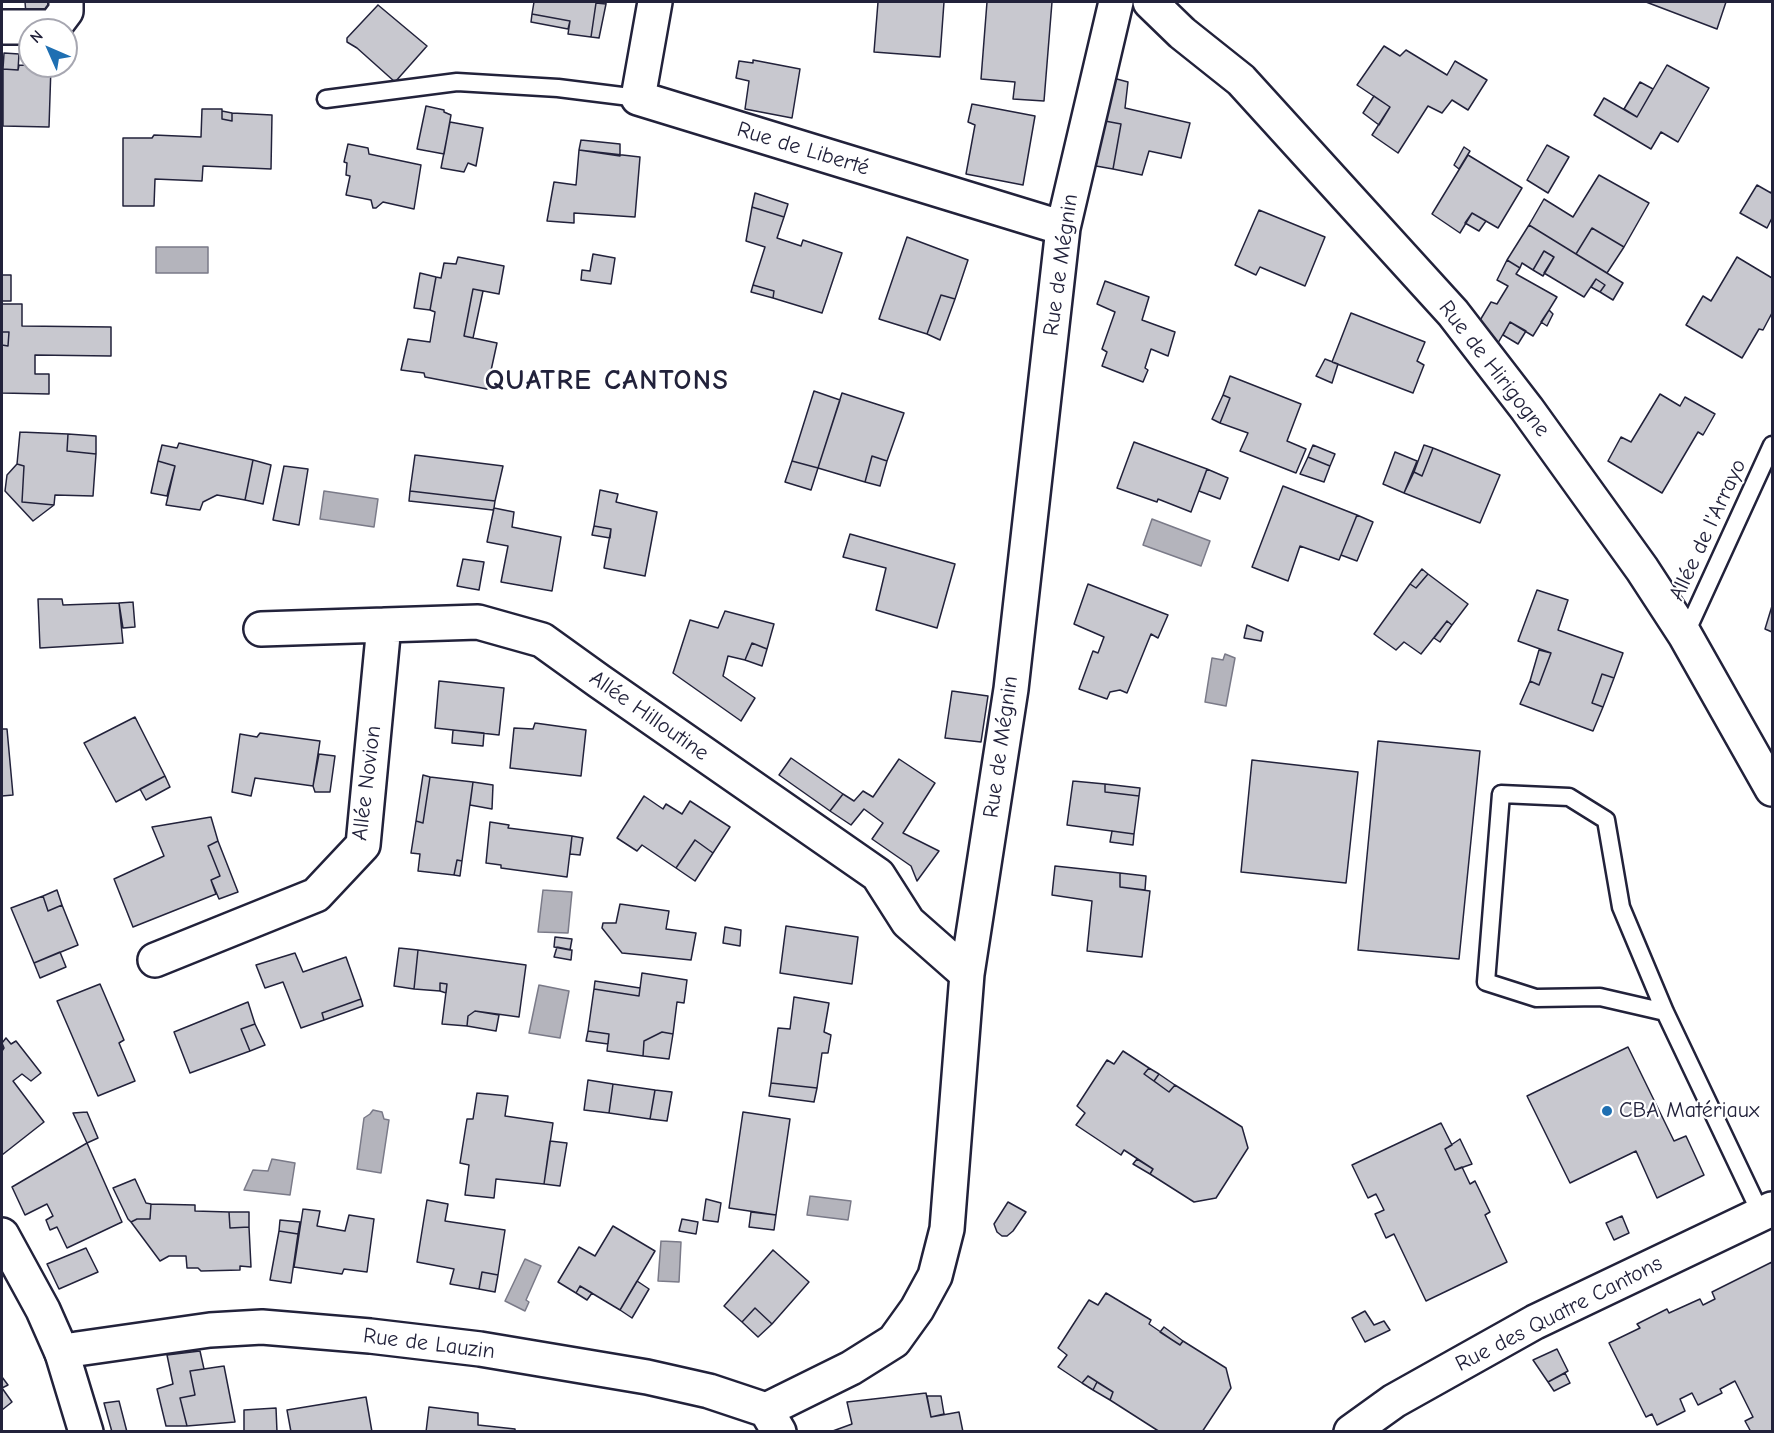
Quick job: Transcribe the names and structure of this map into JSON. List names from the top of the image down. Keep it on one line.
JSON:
{"streets":{"street":["Rue de Liberté","Rue de Mégnin","Rue de Hirigogne","Allée Hilloutine","Allée Novion","Rue des Quatre Cantons","Rue de Lauzin"],"lane":["Allée de l'Arrayo"]},"crossings":[["Rue de Liberté","Rue de Mégnin"],["Rue de Mégnin","Allée Hilloutine"],["Rue de Mégnin","Rue de Lauzin"],["Rue de Hirigogne","Allée de l'Arrayo"],["Allée Hilloutine","Allée Novion"]],"districts":["QUATRE CANTONS"],"places":["CBA Matériaux"],"north":"top left"}
